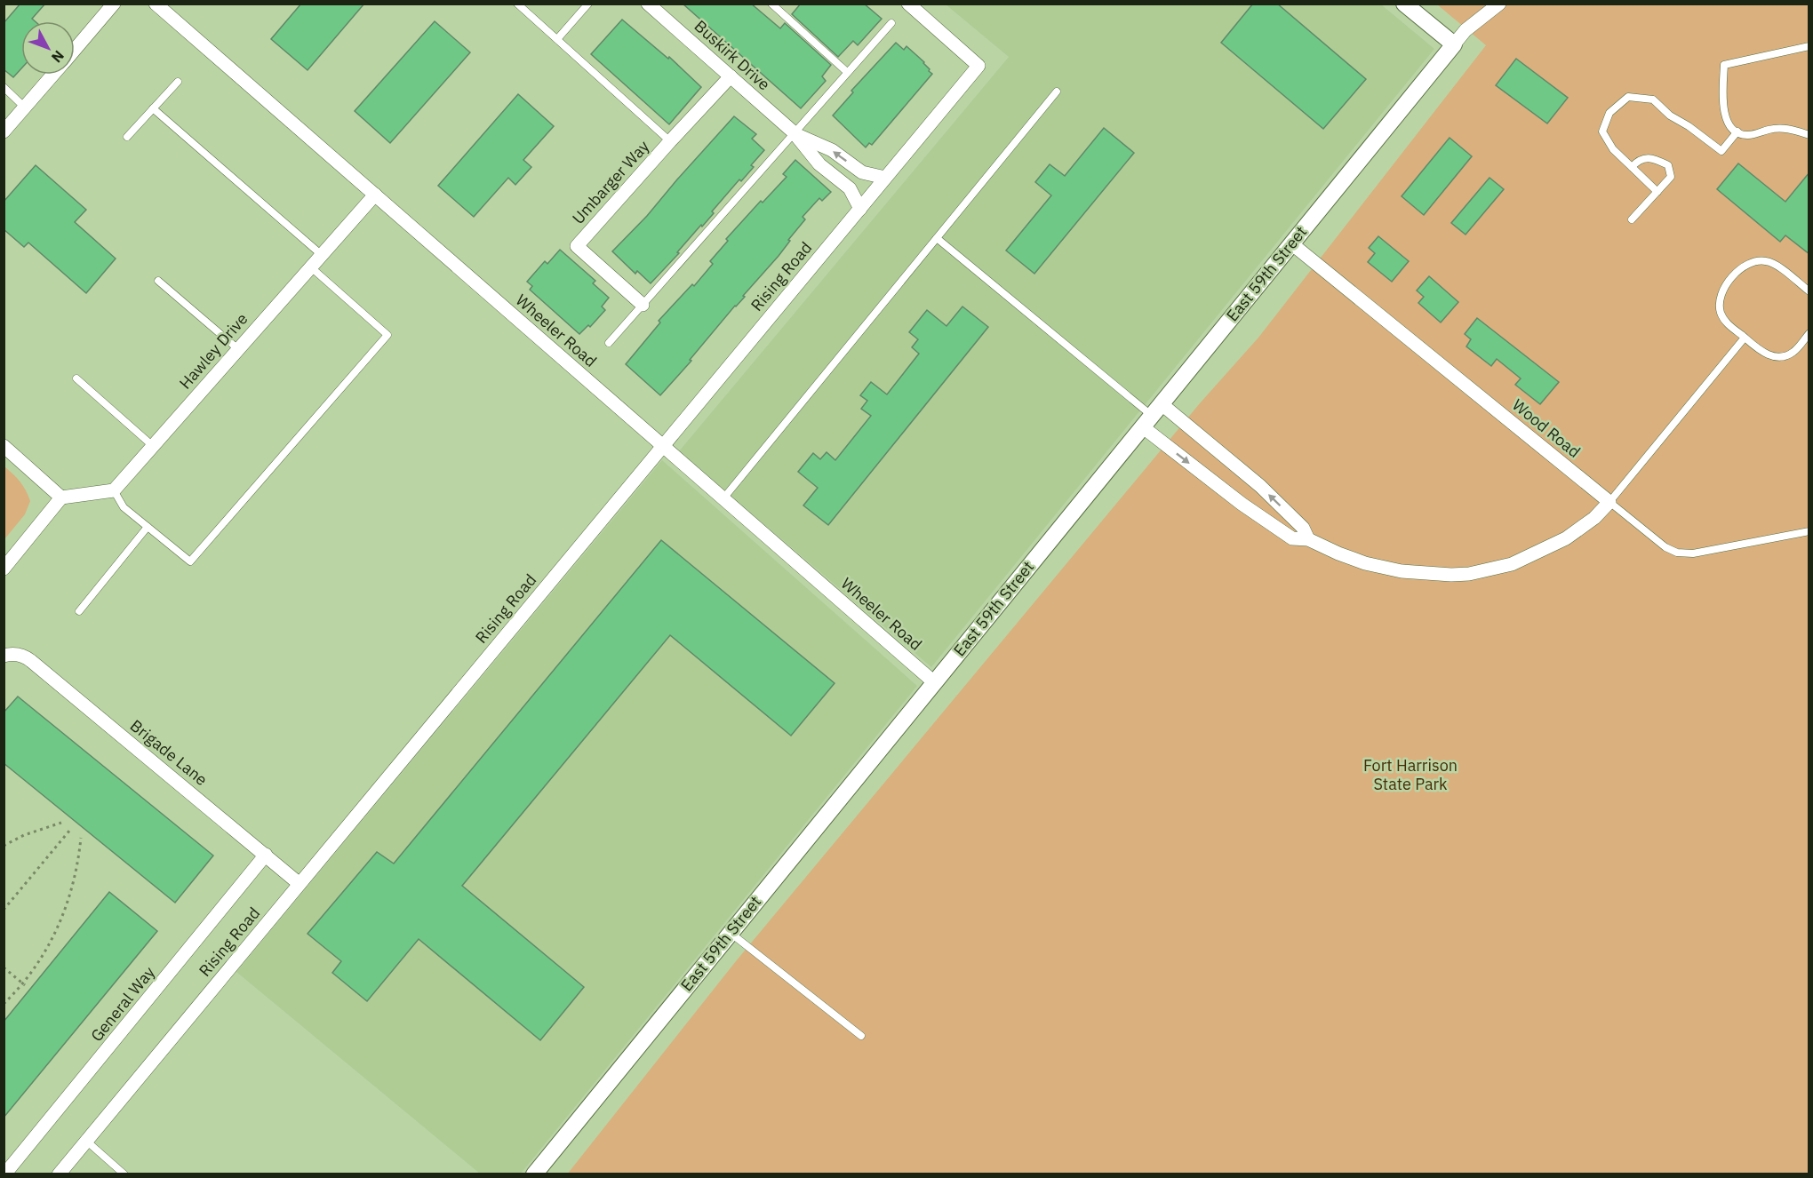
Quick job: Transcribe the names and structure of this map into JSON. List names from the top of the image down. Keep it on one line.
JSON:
{"streets":{"street":["Buskirk Drive","Umbarger Way","East 59th Street","Rising Road","Wheeler Road","Hawley Drive","Wood Road","Brigade Lane","General Way"]},"crossings":[["Buskirk Drive","Umbarger Way"],["Buskirk Drive","Rising Road"],["East 59th Street","Wheeler Road"],["East 59th Street","Wood Road"],["Rising Road","Wheeler Road"],["Rising Road","Brigade Lane"],["Wheeler Road","Hawley Drive"],["Brigade Lane","General Way"]],"parks":["Fort Harrison State Park"],"north":"bottom right"}
